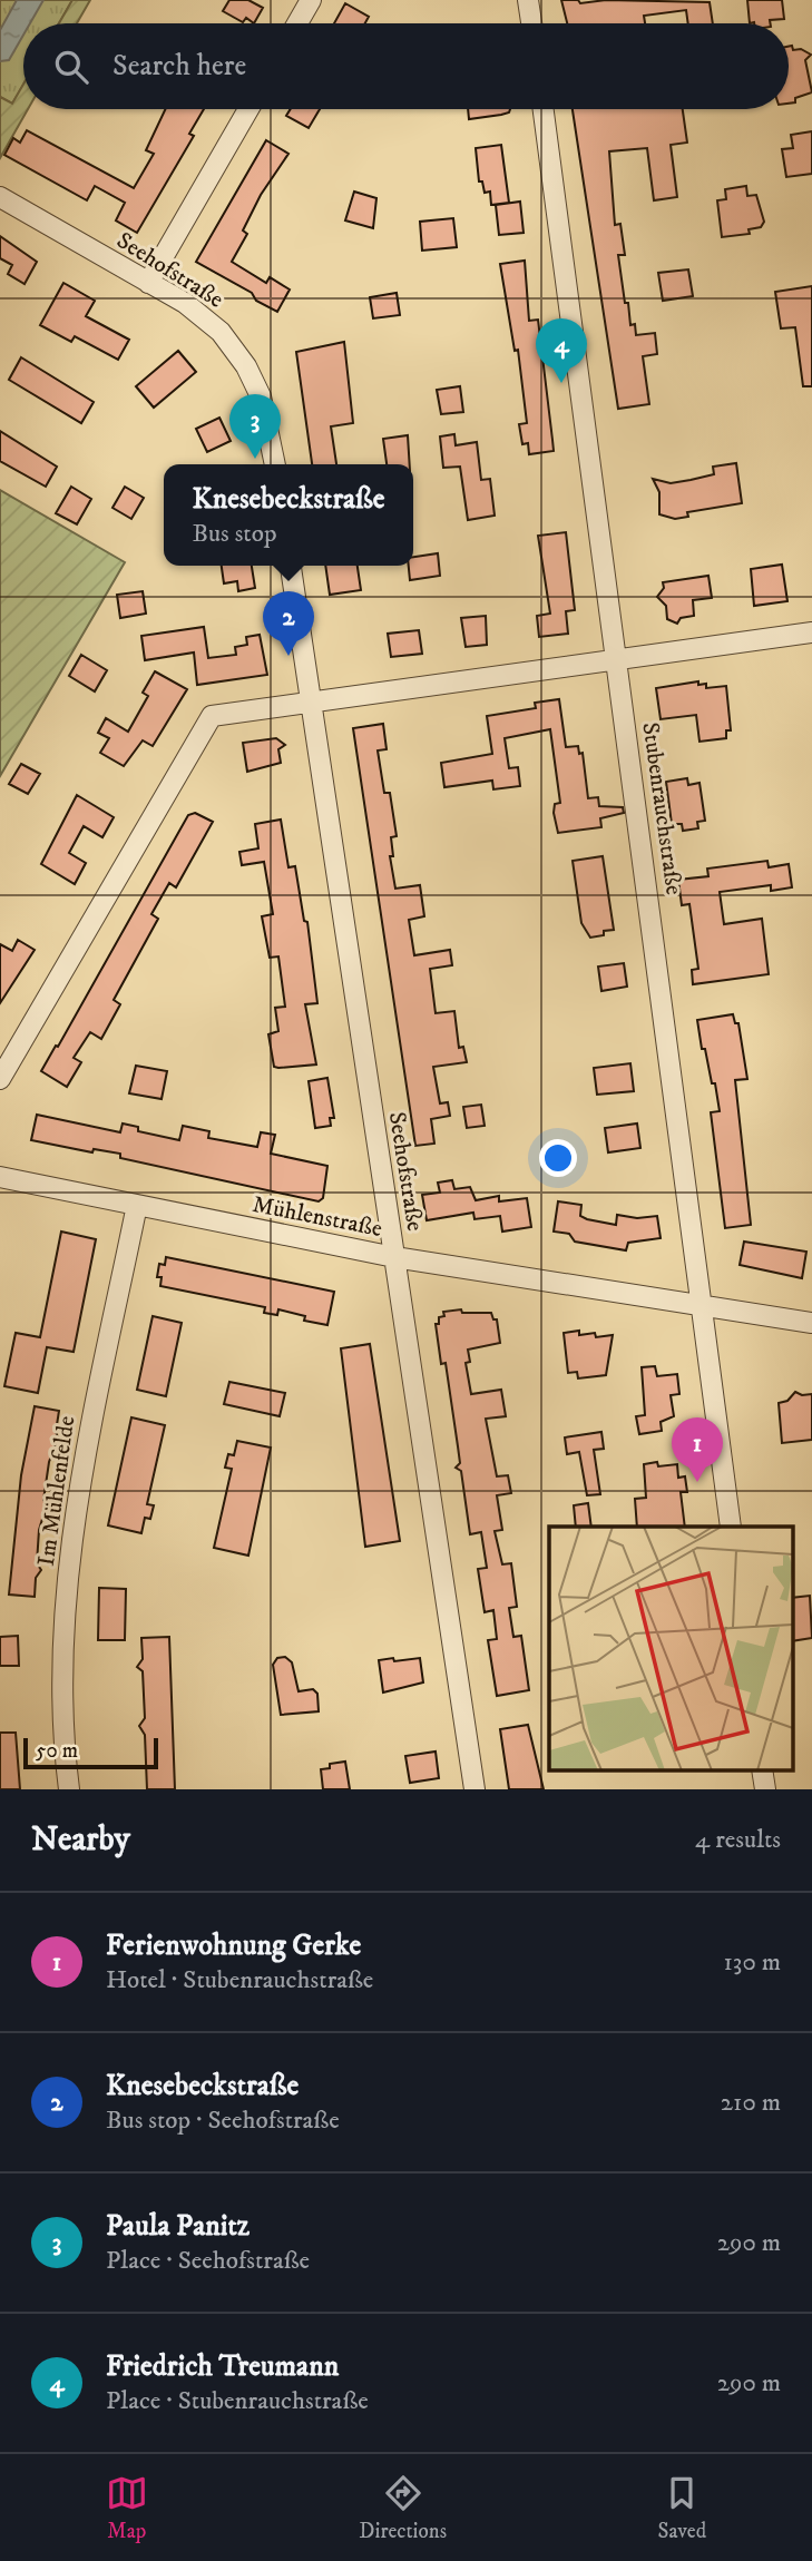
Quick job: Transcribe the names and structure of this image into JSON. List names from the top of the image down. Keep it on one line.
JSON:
{"streets":{"street":["Seehofstraße","Stubenrauchstraße","Mühlenstraße","Im Mühlenfelde"]},"crossings":[["Seehofstraße","Mühlenstraße"],["Stubenrauchstraße","Mühlenstraße"],["Mühlenstraße","Im Mühlenfelde"]],"scale_bar":"50 m","page":{"search":"Search here","pins":["4","3","2","1"],"popup":["Knesebeckstraße","Bus stop"],"scale":"50 m","heading":["Nearby","4 results"],"list":[{"mark":"1","name":"Ferienwohnung Gerke","note":"Hotel · Stubenrauchstraße","value":"130 m"},{"mark":"2","name":"Knesebeckstraße","note":"Bus stop · Seehofstraße","value":"210 m"},{"mark":"3","name":"Paula Panitz","note":"Place · Seehofstraße","value":"290 m"},{"mark":"4","name":"Friedrich Treumann","note":"Place · Stubenrauchstraße","value":"290 m"}],"nav":["Map","Directions","Saved"]}}
